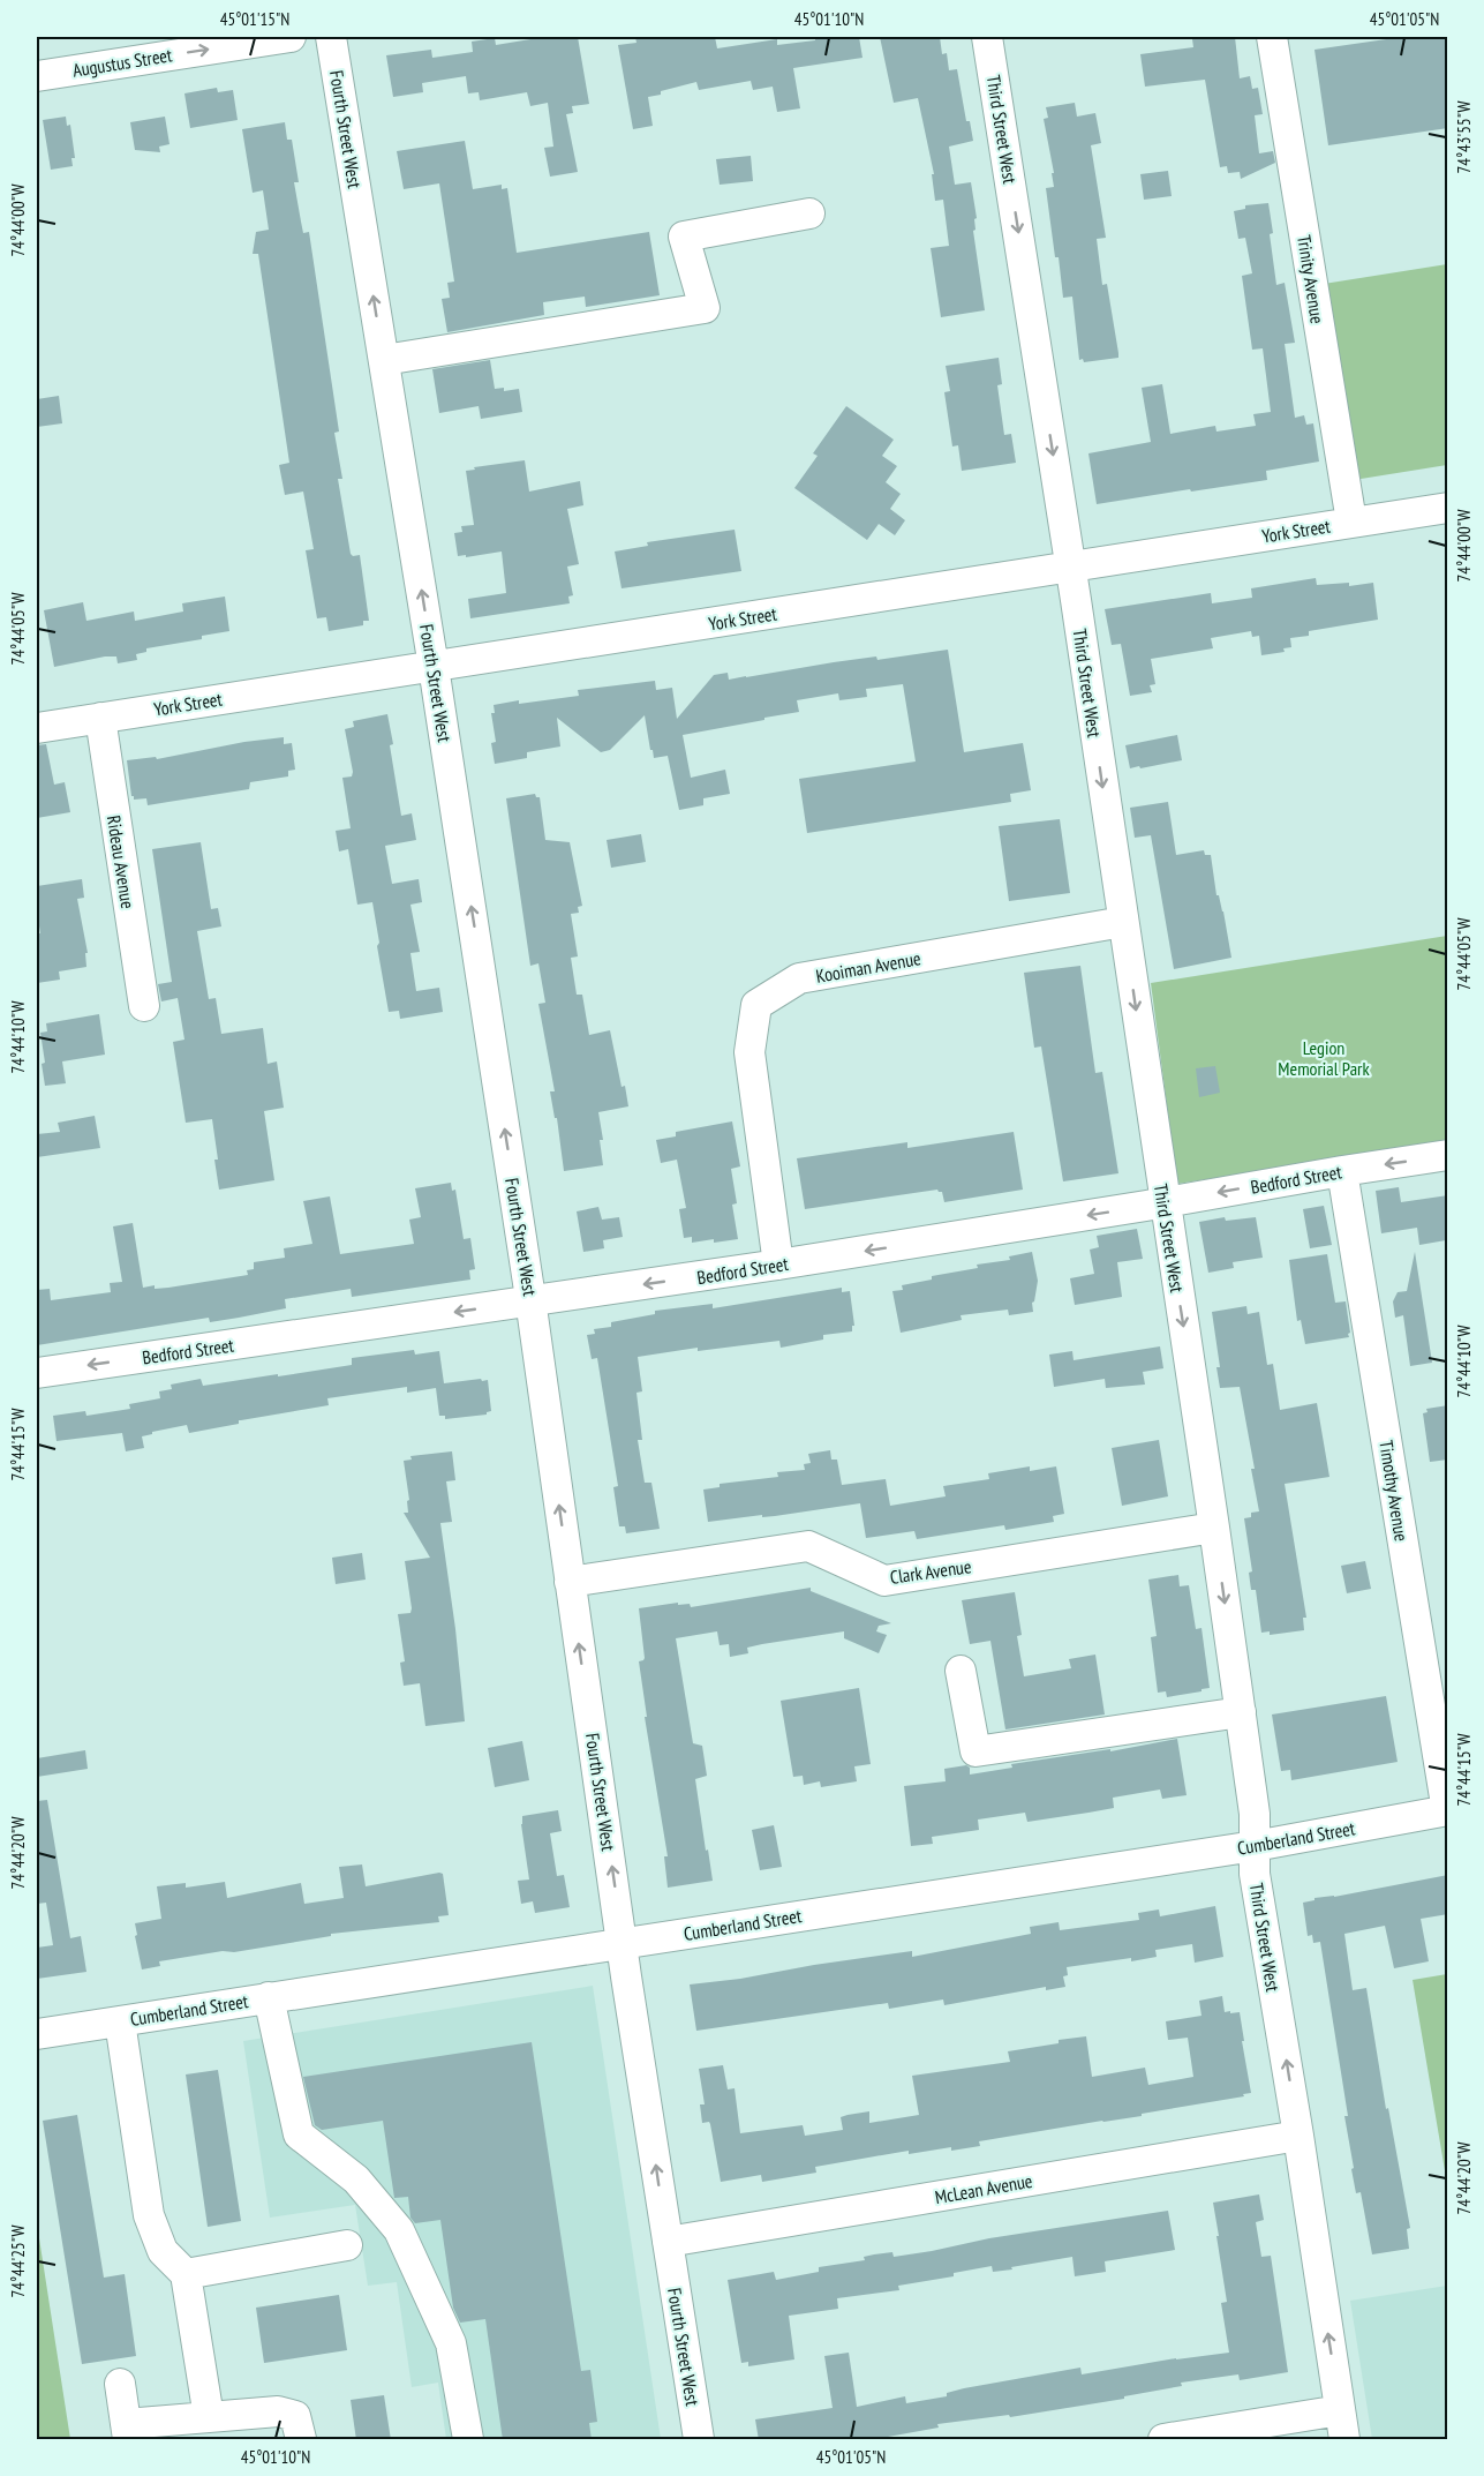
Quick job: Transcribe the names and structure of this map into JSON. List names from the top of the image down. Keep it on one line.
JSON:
{"streets":{"street":["Augustus Street","Fourth Street West","Third Street West","Trinity Avenue","York Street","Rideau Avenue","Kooiman Avenue","Bedford Street","Timothy Avenue","Clark Avenue","Cumberland Street","McLean Avenue"]},"crossings":[["Fourth Street West","York Street"],["Fourth Street West","Bedford Street"],["Fourth Street West","Clark Avenue"],["Fourth Street West","Cumberland Street"],["Fourth Street West","McLean Avenue"],["Third Street West","York Street"],["Third Street West","Kooiman Avenue"],["Third Street West","Bedford Street"],["Third Street West","Clark Avenue"],["Third Street West","Cumberland Street"],["Third Street West","McLean Avenue"],["Trinity Avenue","York Street"],["York Street","Rideau Avenue"],["Kooiman Avenue","Bedford Street"],["Bedford Street","Timothy Avenue"],["Timothy Avenue","Cumberland Street"]],"one_way":["Augustus Street","Fourth Street West","Bedford Street"],"parks":["Legion Memorial Park"],"coordinates":["45°01'15\"N","45°01'10\"N","45°01'05\"N","74°43'55\"W","74°44'00\"W","74°44'05\"W","74°44'10\"W","74°44'15\"W","74°44'20\"W","74°44'25\"W"]}
